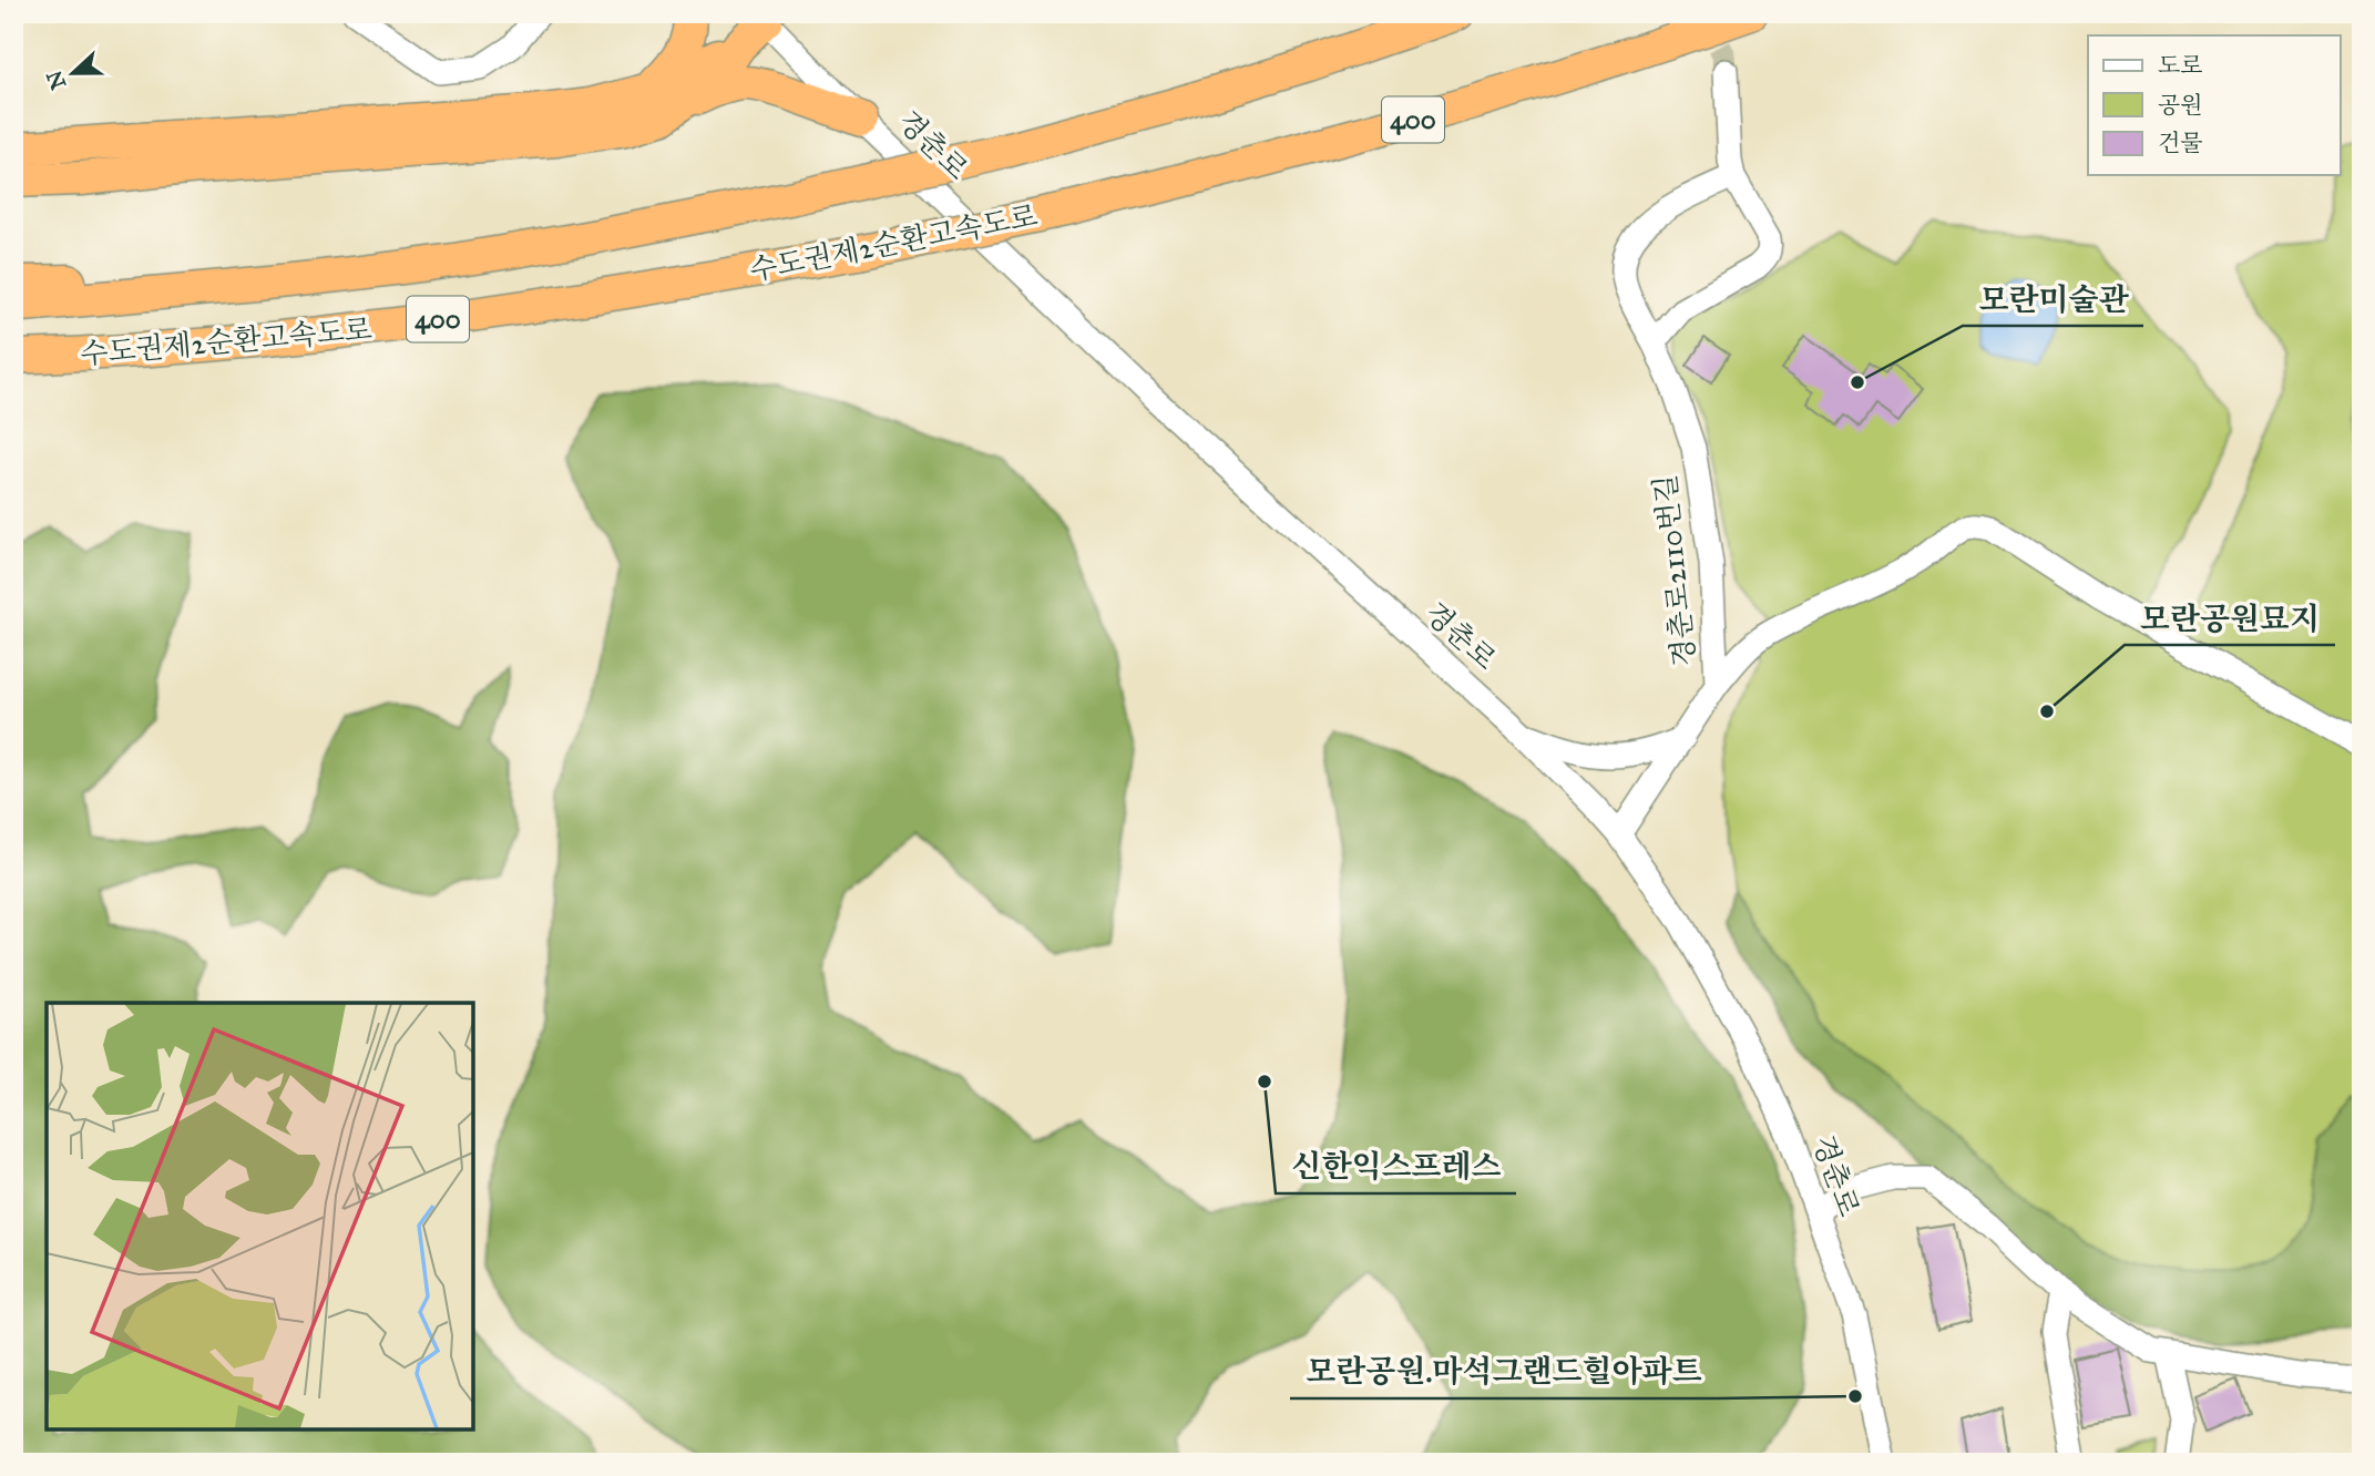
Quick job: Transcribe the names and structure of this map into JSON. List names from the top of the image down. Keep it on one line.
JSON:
{"streets":{"highway":["400","수도권제2순환고속도로"],"street":["경춘로","경춘로2110번길"]},"crossings":[["경춘로","경춘로2110번길"]],"places":["모란미술관","모란공원묘지","신한익스프레스","모란공원.마석그랜드힐아파트"],"legend":["도로","공원","건물"],"north":"left"}
